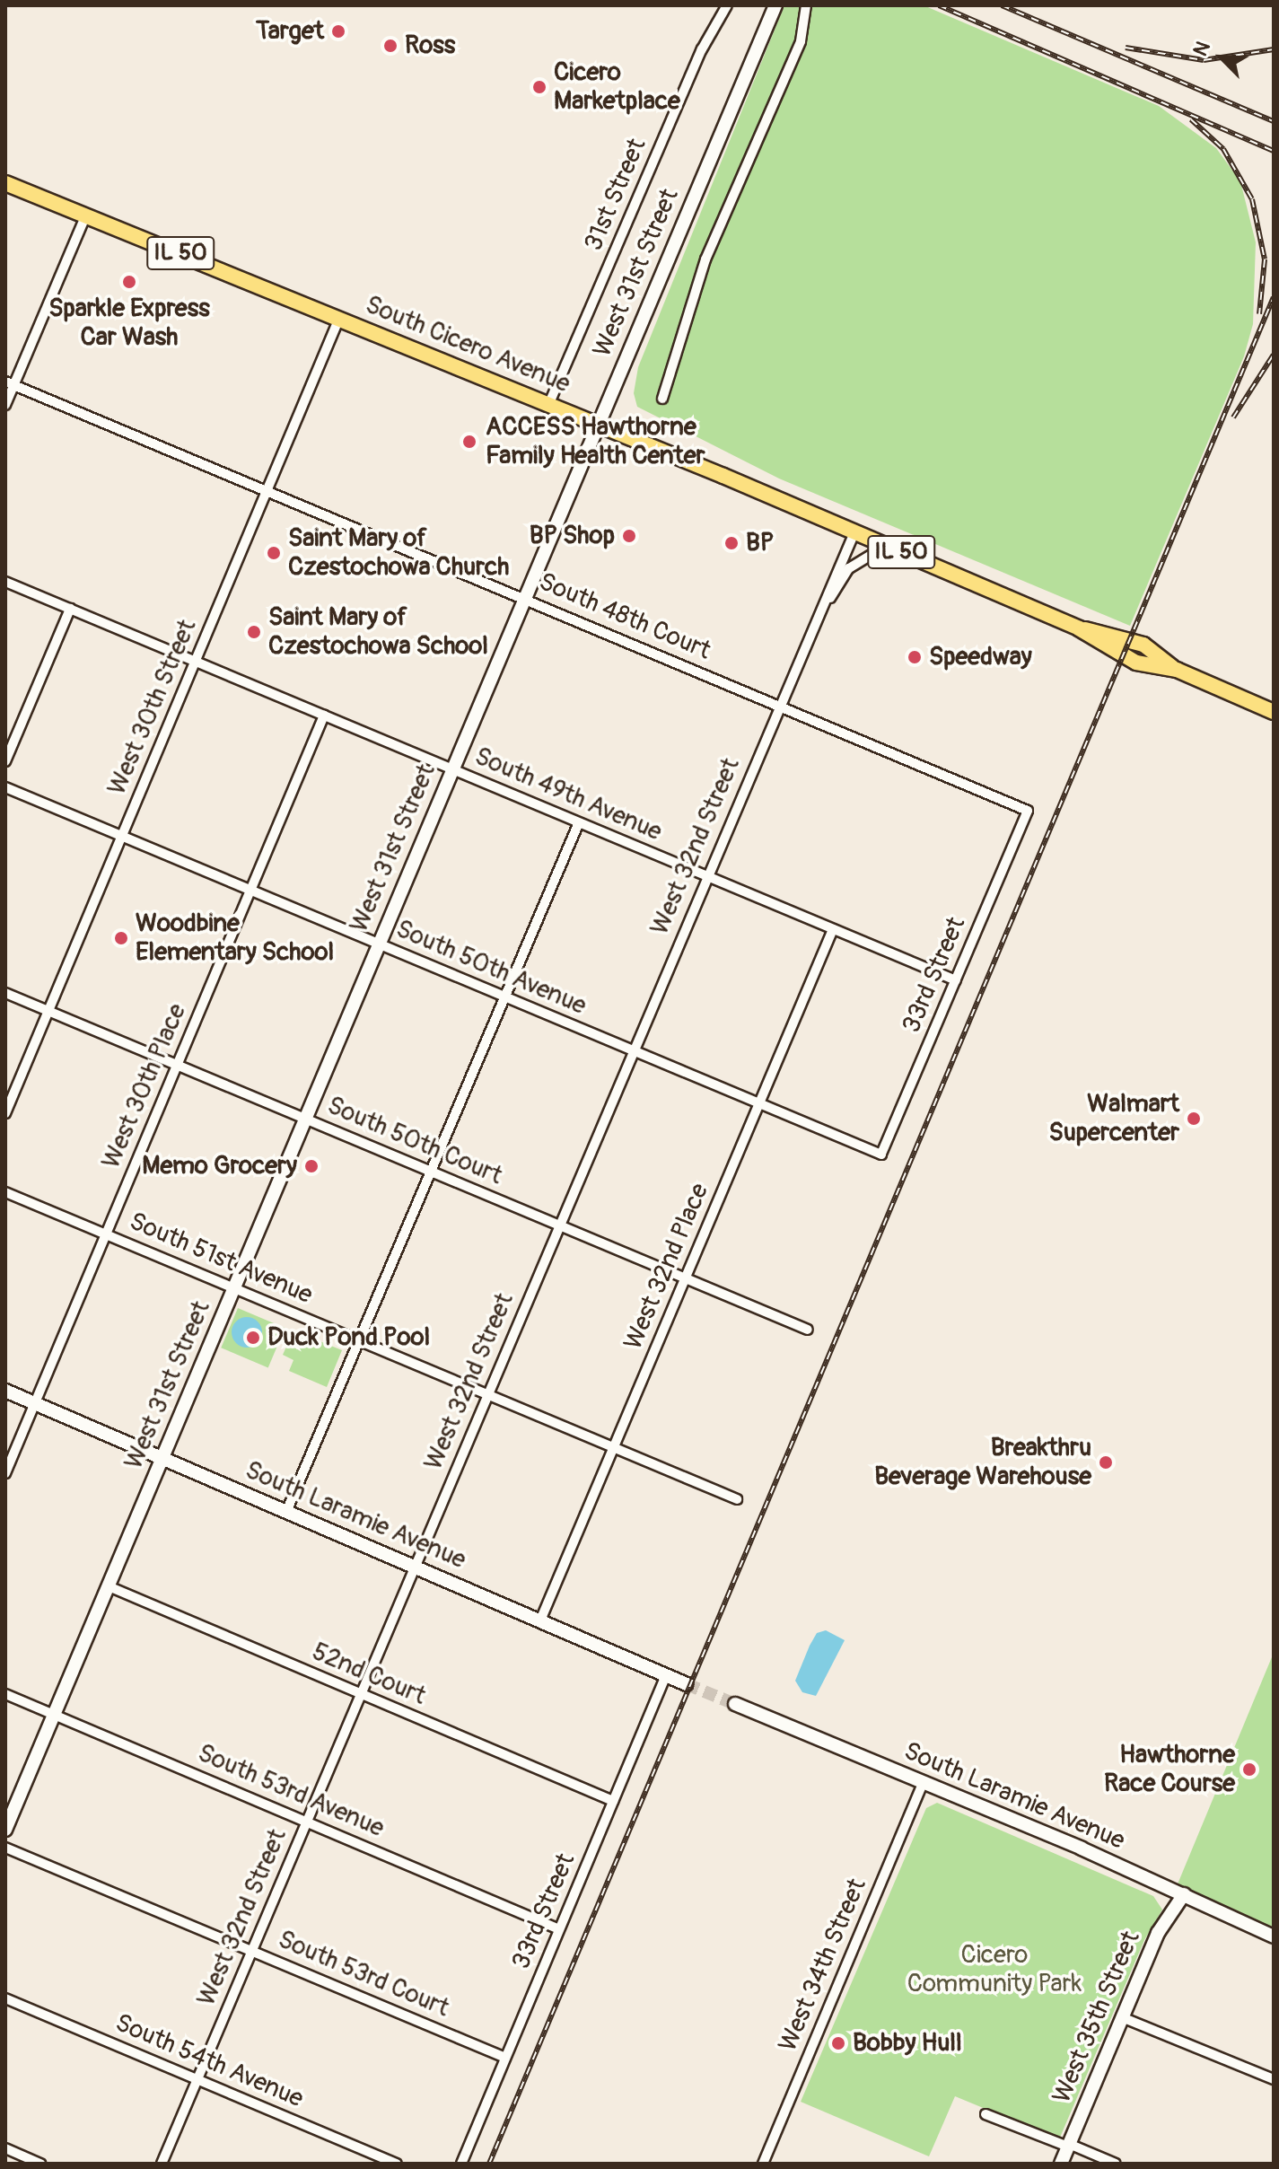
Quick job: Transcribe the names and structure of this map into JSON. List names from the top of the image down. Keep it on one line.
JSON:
{"streets":{"main road":["IL 50","West 31st Street","South Cicero Avenue","South Laramie Avenue","West 35th Street"],"street":["31st Street","South 48th Court","West 30th Street","South 49th Avenue","West 32nd Street","South 50th Avenue","33rd Street","West 30th Place","South 50th Court","South 51st Avenue","West 32nd Place","52nd Court","South 53rd Avenue","West 34th Street","South 53rd Court","South 54th Avenue"]},"crossings":[["31st Street","South Cicero Avenue"],["West 31st Street","South Cicero Avenue"],["West 31st Street","South 48th Court"],["West 31st Street","South 49th Avenue"],["West 31st Street","South 50th Avenue"],["West 31st Street","South 50th Court"],["West 31st Street","South 51st Avenue"],["West 31st Street","South Laramie Avenue"],["West 31st Street","52nd Court"],["West 31st Street","South 53rd Avenue"],["South Cicero Avenue","West 30th Street"],["South Cicero Avenue","West 32nd Street"],["South 48th Court","West 30th Street"],["South 48th Court","West 32nd Street"],["South 48th Court","33rd Street"],["West 30th Street","South 49th Avenue"],["West 30th Street","South 50th Avenue"],["West 30th Street","South 50th Court"],["South 49th Avenue","West 32nd Street"],["South 49th Avenue","33rd Street"],["South 49th Avenue","West 30th Place"],["South 49th Avenue","West 32nd Place"],["West 32nd Street","South 50th Avenue"],["West 32nd Street","South 50th Court"],["West 32nd Street","South 51st Avenue"],["West 32nd Street","South Laramie Avenue"],["West 32nd Street","52nd Court"],["West 32nd Street","South 53rd Avenue"],["West 32nd Street","South 53rd Court"],["West 32nd Street","South 54th Avenue"],["South 50th Avenue","33rd Street"],["South 50th Avenue","West 30th Place"],["South 50th Avenue","West 32nd Place"],["33rd Street","South Laramie Avenue"],["33rd Street","52nd Court"],["33rd Street","South 53rd Avenue"],["33rd Street","South 53rd Court"],["West 30th Place","South 50th Court"],["West 30th Place","South 51st Avenue"],["West 30th Place","South Laramie Avenue"],["South 50th Court","West 32nd Place"],["South 51st Avenue","West 32nd Place"],["West 32nd Place","South Laramie Avenue"],["South Laramie Avenue","West 34th Street"],["South Laramie Avenue","West 35th Street"]],"parks":["Cicero Community Park"],"places":["Target","Ross","Cicero Marketplace","Sparkle Express Car Wash","ACCESS Hawthorne Family Health Center","BP Shop","BP","Saint Mary of Czestochowa Church","Saint Mary of Czestochowa School","Speedway","Woodbine Elementary School","Walmart Supercenter","Memo Grocery","Duck Pond Pool","Breakthru Beverage Warehouse","Hawthorne Race Course","Bobby Hull"],"north":"top left"}
